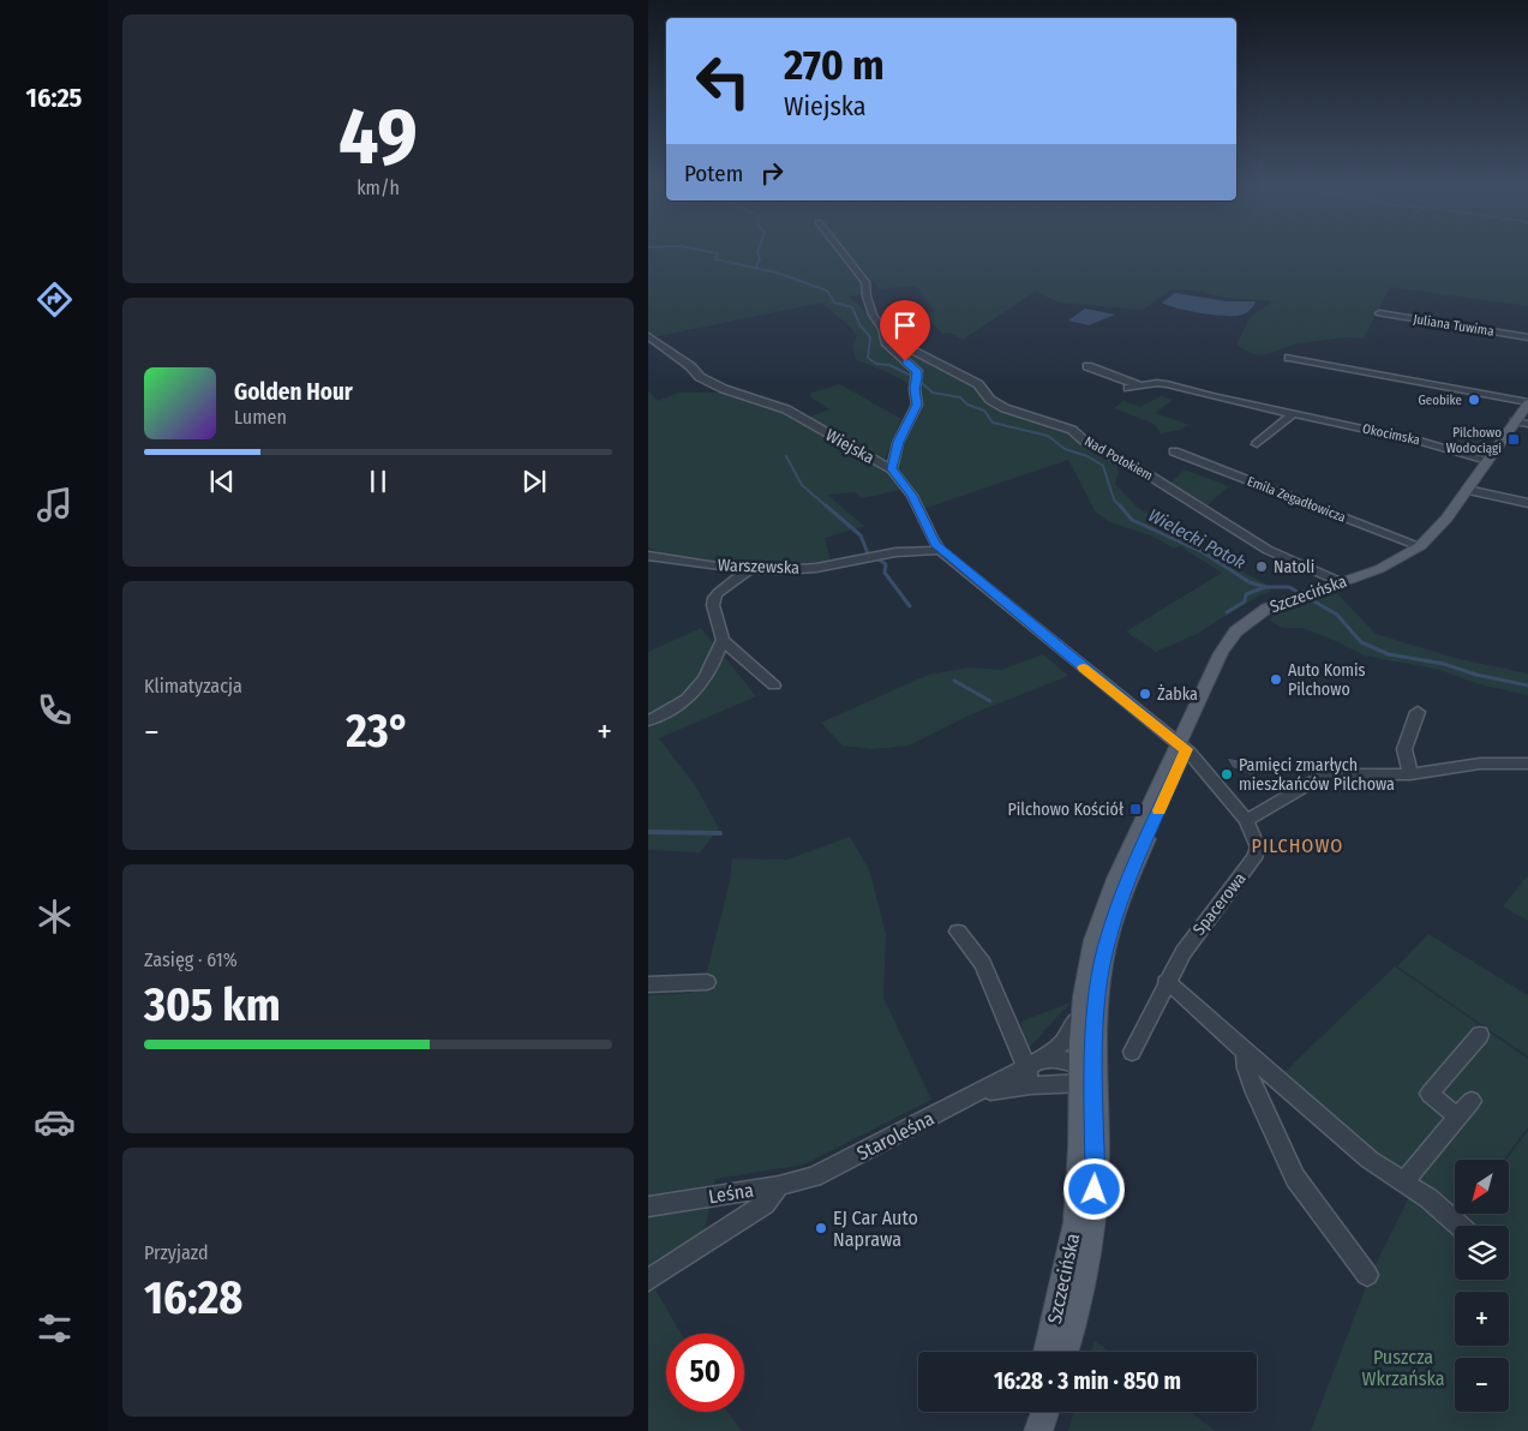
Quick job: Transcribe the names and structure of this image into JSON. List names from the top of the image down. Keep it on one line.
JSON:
{"streets":{"main road":["Szczecińska"],"street":["Juliana Tuwima","Okocimska","Wiejska","Nad Potokiem","Emila Zegadłowicza","Warszewska","Spacerowa","Staroleśna","Leśna"]},"crossings":[["Wiejska","Warszewska"],["Wiejska","Szczecińska"],["Wiejska","Spacerowa"],["Nad Potokiem","Szczecińska"],["Emila Zegadłowicza","Szczecińska"],["Szczecińska","Spacerowa"],["Szczecińska","Staroleśna"],["Staroleśna","Leśna"]],"districts":["PILCHOWO"],"water":["Wielecki Potok"],"parks":["Puszcza Wkrzańska"],"places":{"other":["Geobike","Natoli","Auto Komis Pilchowo","Żabka","Pamięci zmarłych mieszkańców Pilchowa","EJ Car Auto Naprawa"],"transit":["Pilchowo Wodociągi","Pilchowo Kościół"]},"north":"bottom left","page":{"tabs":"16:25","tile":[["49","km/h"],"Klimatyzacja",["Zasięg · 61%","305 km"],["Przyjazd","16:28"]],"turn":["270 m","Wiejska"],"then":"Potem","song":["Golden Hour","Lumen"],"heat":["−","23°","+"],"map_buttons":["+","−"],"limit":"50","trip":"16:28 · 3 min · 850 m"}}
